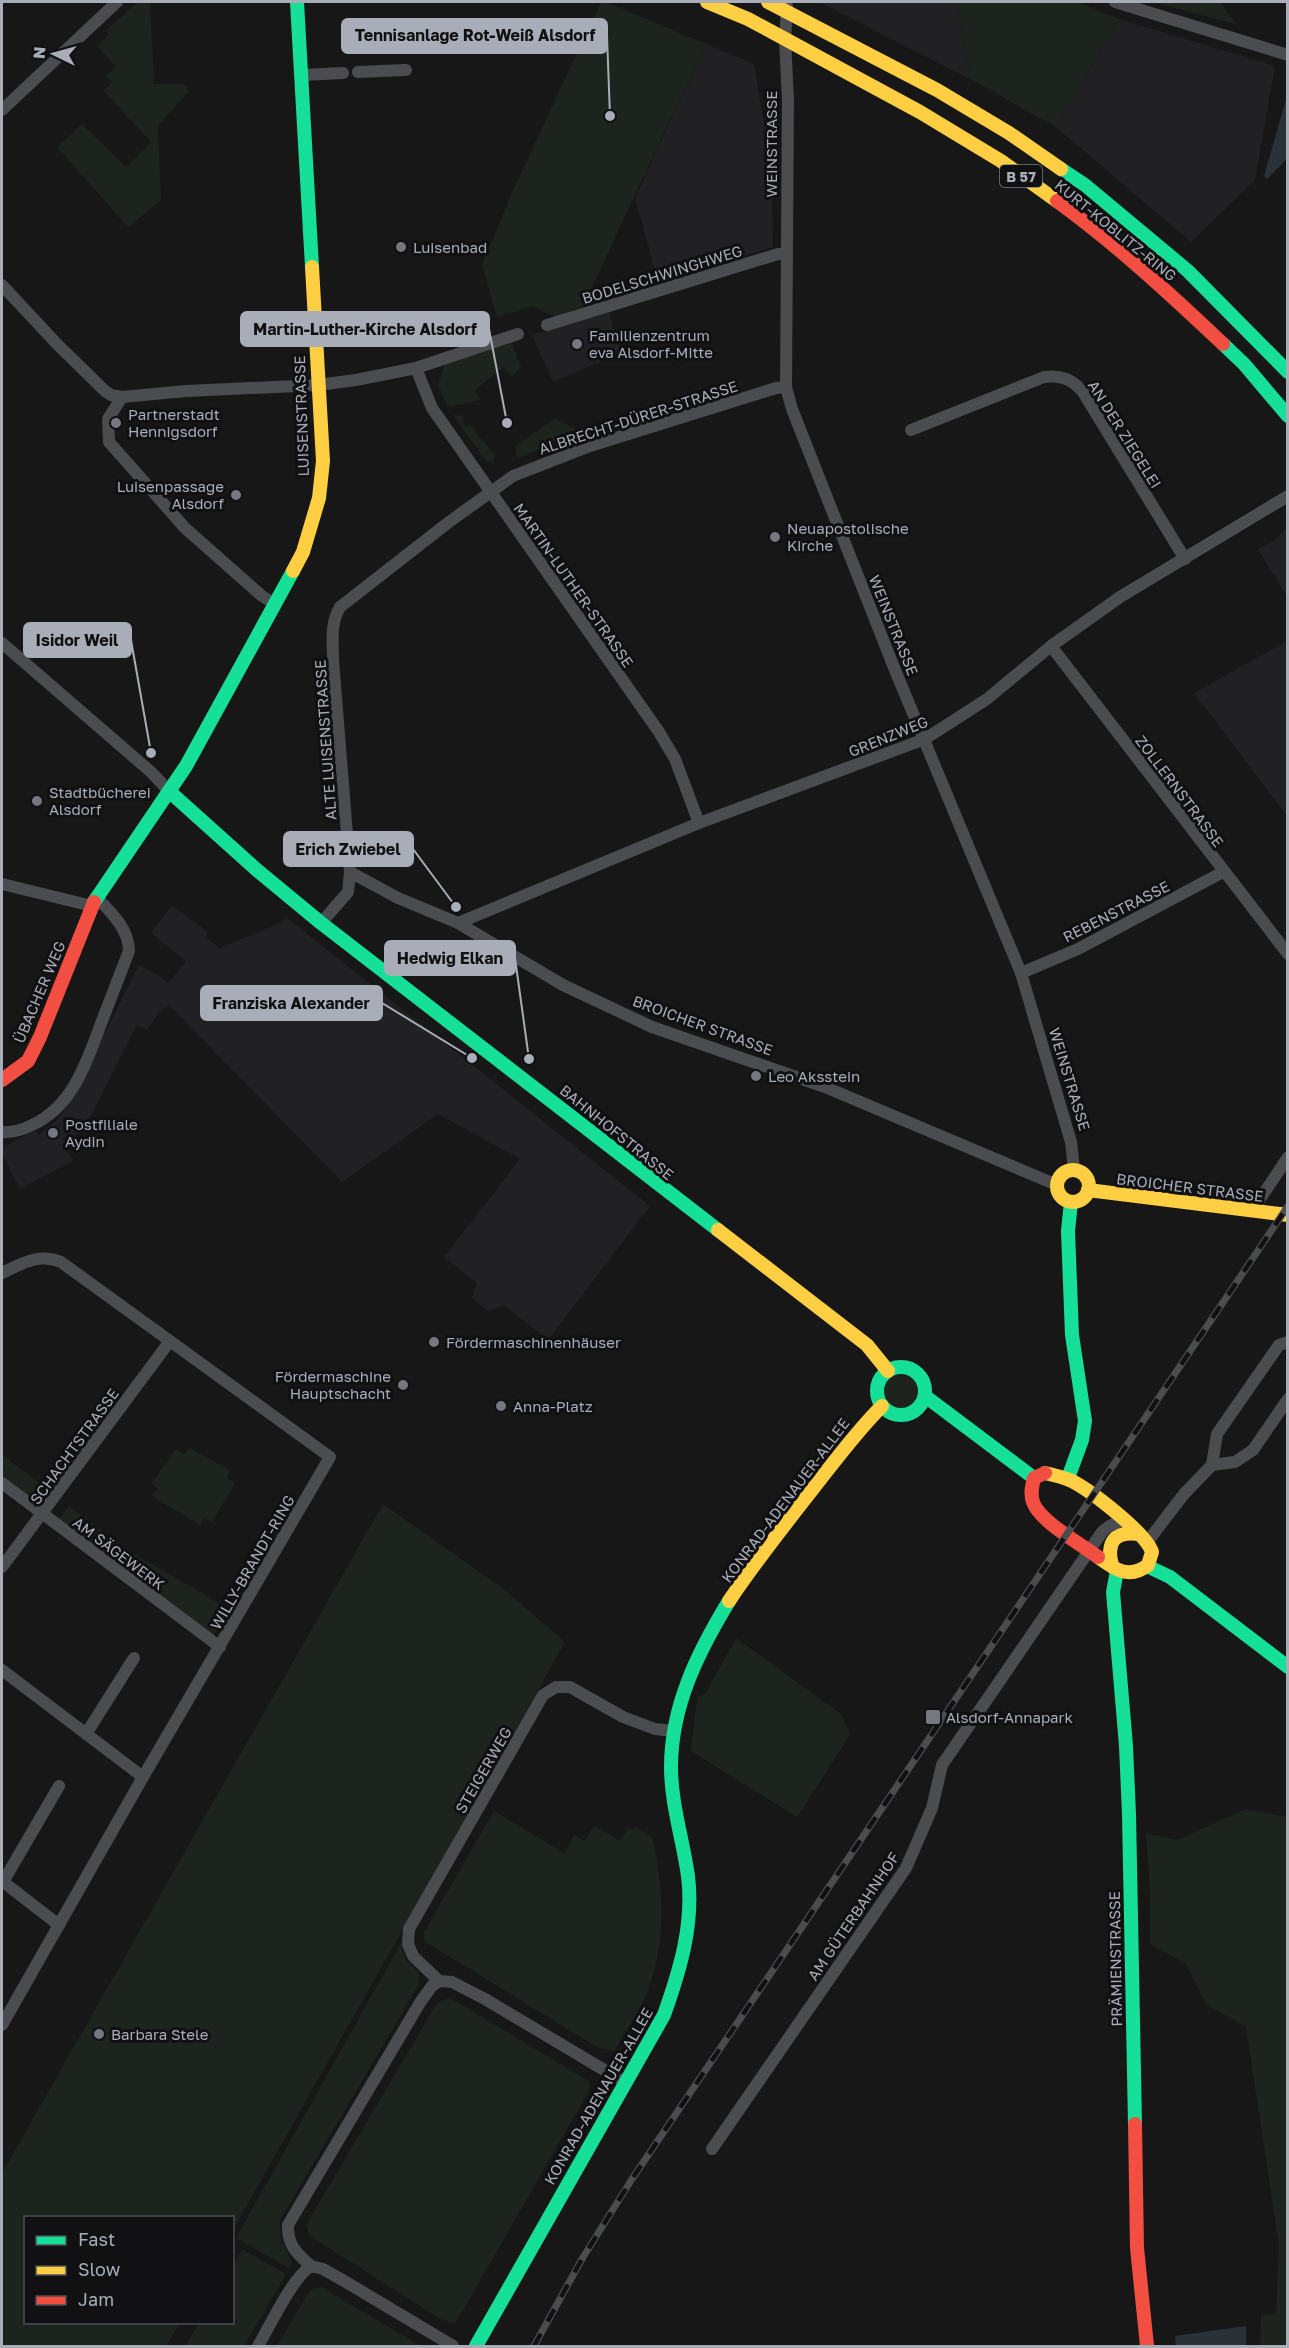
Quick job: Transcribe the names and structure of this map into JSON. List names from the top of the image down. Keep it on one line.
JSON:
{"streets":{"main road":["B 57","KURT-KOBLITZ-RING","LUISENSTRASSE","ÜBACHER WEG","BROICHER STRASSE","BAHNHOFSTRASSE","KONRAD-ADENAUER-ALLEE","PRÄMIENSTRASSE"],"street":["WEINSTRASSE","BODELSCHWINGHWEG","ALBRECHT-DÜRER-STRASSE","AN DER ZIEGELEI","MARTIN-LUTHER-STRASSE","GRENZWEG","ALTE LUISENSTRASSE","ZOLLERNSTRASSE","REBENSTRASSE","SCHACHTSTRASSE","AM SÄGEWERK","WILLY-BRANDT-RING","STEIGERWEG","AM GÜTERBAHNHOF"]},"crossings":[["WEINSTRASSE","KURT-KOBLITZ-RING"],["WEINSTRASSE","BODELSCHWINGHWEG"],["WEINSTRASSE","ALBRECHT-DÜRER-STRASSE"],["WEINSTRASSE","GRENZWEG"],["WEINSTRASSE","REBENSTRASSE"],["WEINSTRASSE","BROICHER STRASSE"],["LUISENSTRASSE","ÜBACHER WEG"],["LUISENSTRASSE","BAHNHOFSTRASSE"],["ALBRECHT-DÜRER-STRASSE","MARTIN-LUTHER-STRASSE"],["ALBRECHT-DÜRER-STRASSE","ALTE LUISENSTRASSE"],["AN DER ZIEGELEI","GRENZWEG"],["MARTIN-LUTHER-STRASSE","GRENZWEG"],["GRENZWEG","ZOLLERNSTRASSE"],["GRENZWEG","BROICHER STRASSE"],["ALTE LUISENSTRASSE","BROICHER STRASSE"],["ALTE LUISENSTRASSE","BAHNHOFSTRASSE"],["ZOLLERNSTRASSE","REBENSTRASSE"],["ÜBACHER WEG","BAHNHOFSTRASSE"],["BAHNHOFSTRASSE","KONRAD-ADENAUER-ALLEE"],["SCHACHTSTRASSE","AM SÄGEWERK"],["SCHACHTSTRASSE","WILLY-BRANDT-RING"],["KONRAD-ADENAUER-ALLEE","STEIGERWEG"],["AM SÄGEWERK","WILLY-BRANDT-RING"]],"places":{"other":["Tennisanlage Rot-Weiß Alsdorf","Luisenbad","Familienzentrum eva Alsdorf-Mitte","Partnerstadt Hennigsdorf","Martin-Luther-Kirche Alsdorf","Luisenpassage Alsdorf","Neuapostolische Kirche","Isidor Weil","Stadtbücherei Alsdorf","Erich Zwiebel","Franziska Alexander","Hedwig Elkan","Leo Aksstein","Postfiliale Aydin","Fördermaschinenhäuser","Fördermaschine Hauptschacht","Anna-Platz","Barbara Stele"],"transit":["Alsdorf-Annapark"]},"legend":["Fast","Slow","Jam"],"north":"left"}
